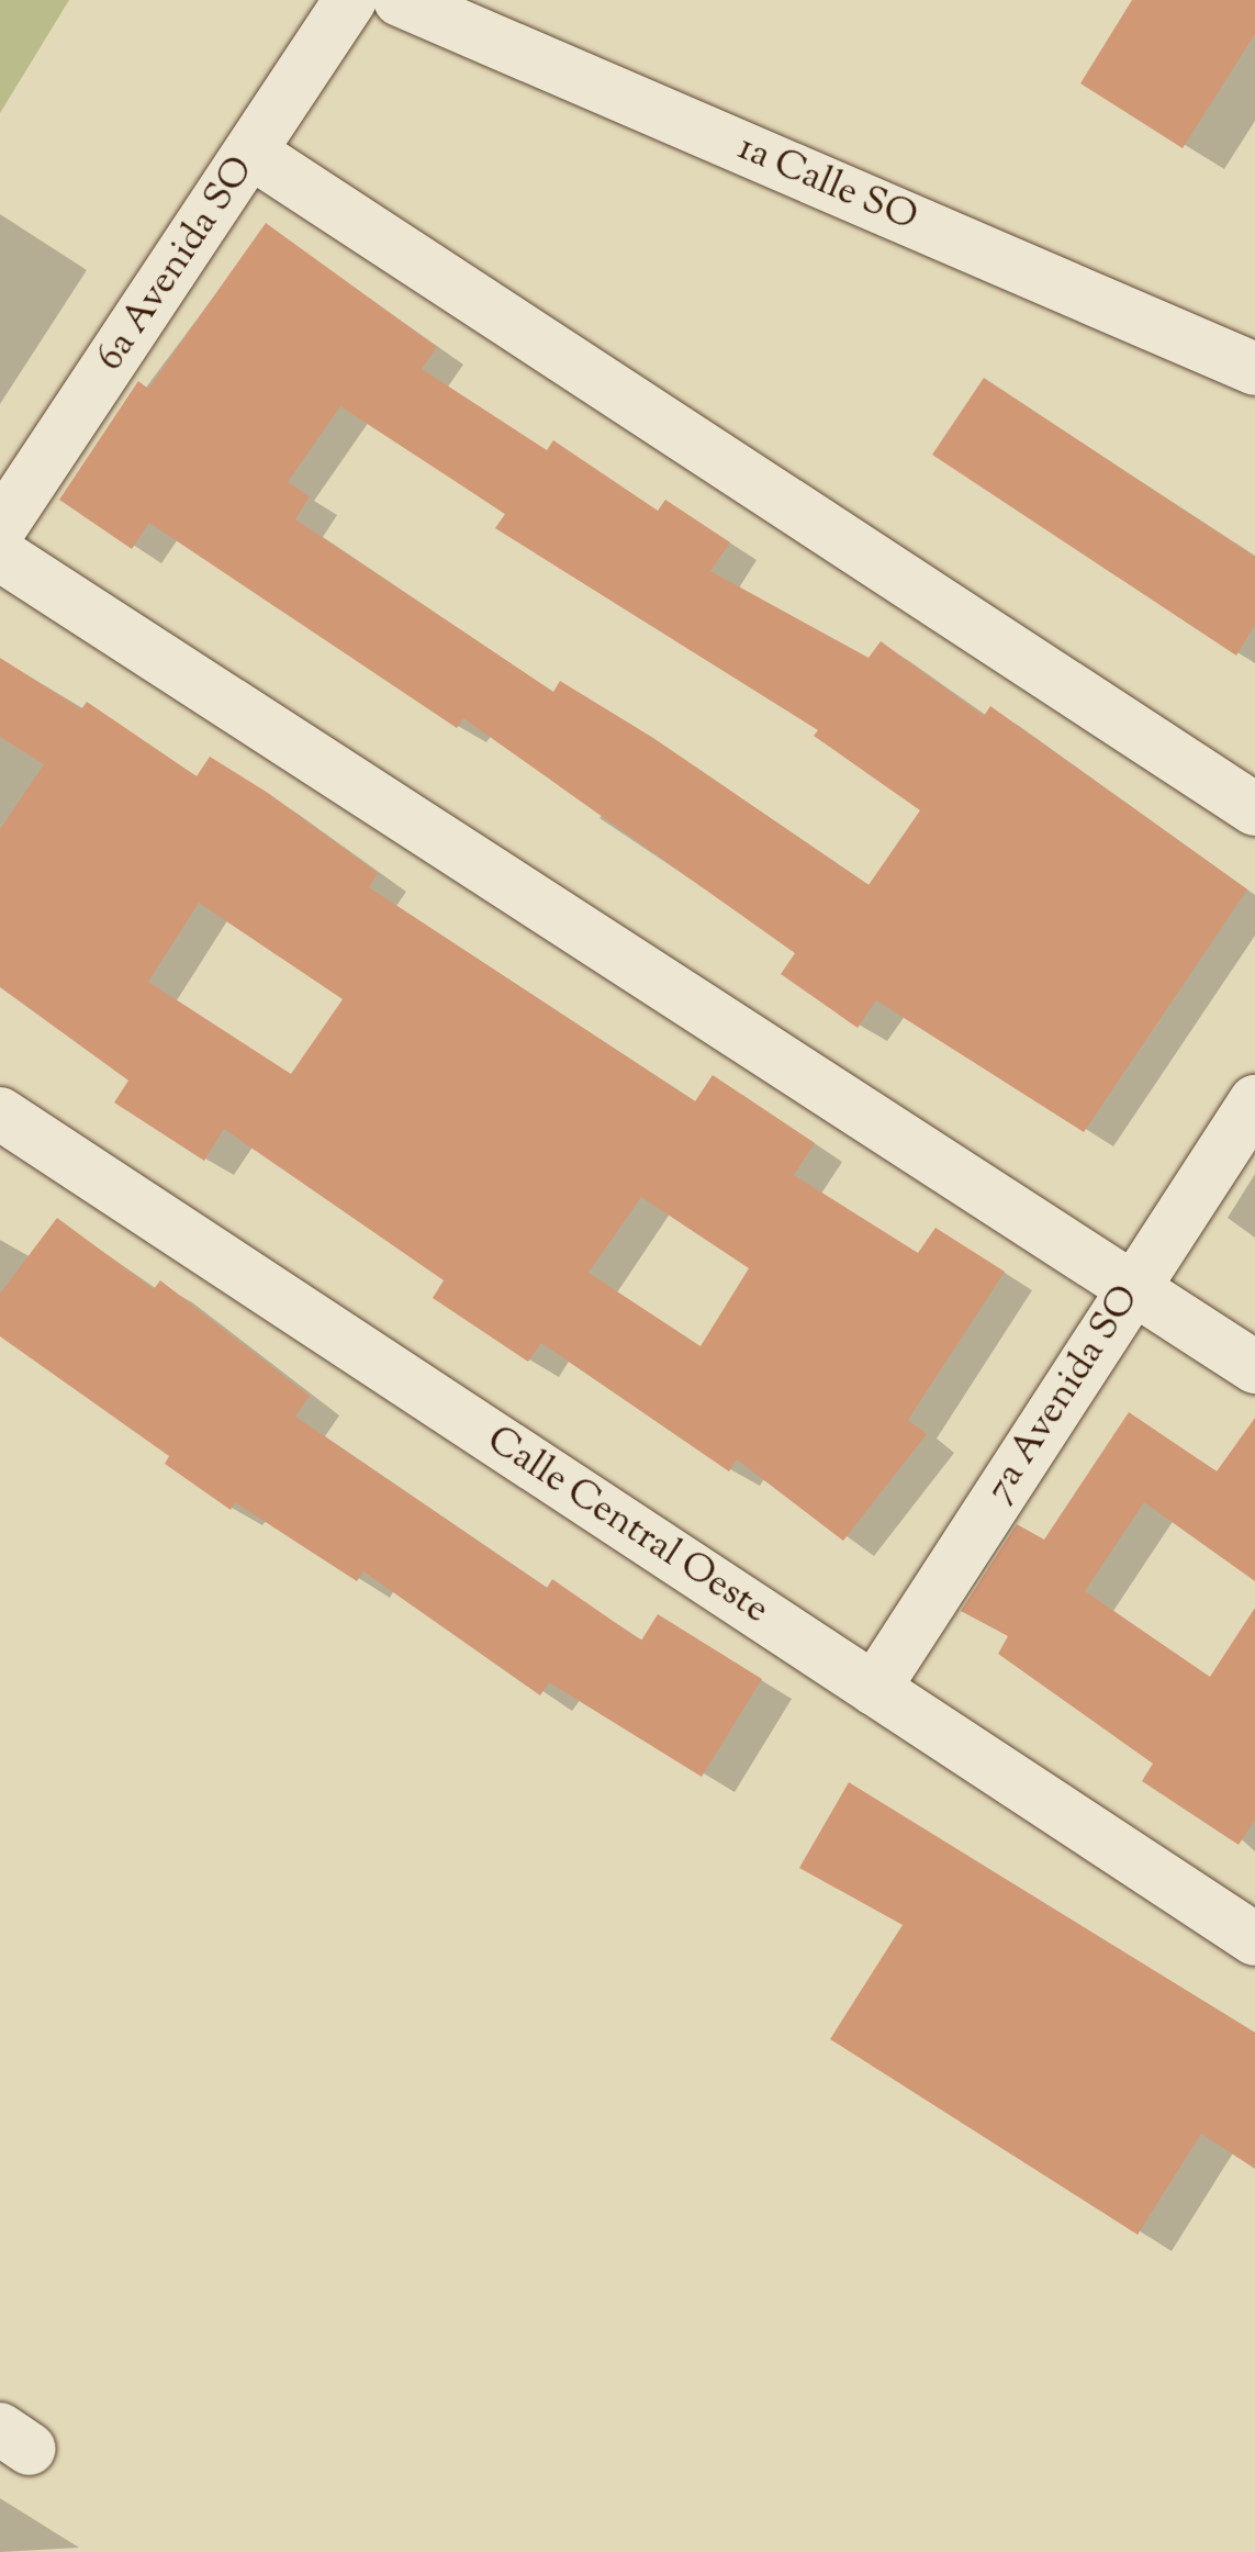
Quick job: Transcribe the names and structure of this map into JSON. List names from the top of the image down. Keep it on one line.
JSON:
{"streets":{"street":["1a Calle SO","6a Avenida SO","7a Avenida SO","Calle Central Oeste"]},"crossings":[["7a Avenida SO","Calle Central Oeste"]]}
